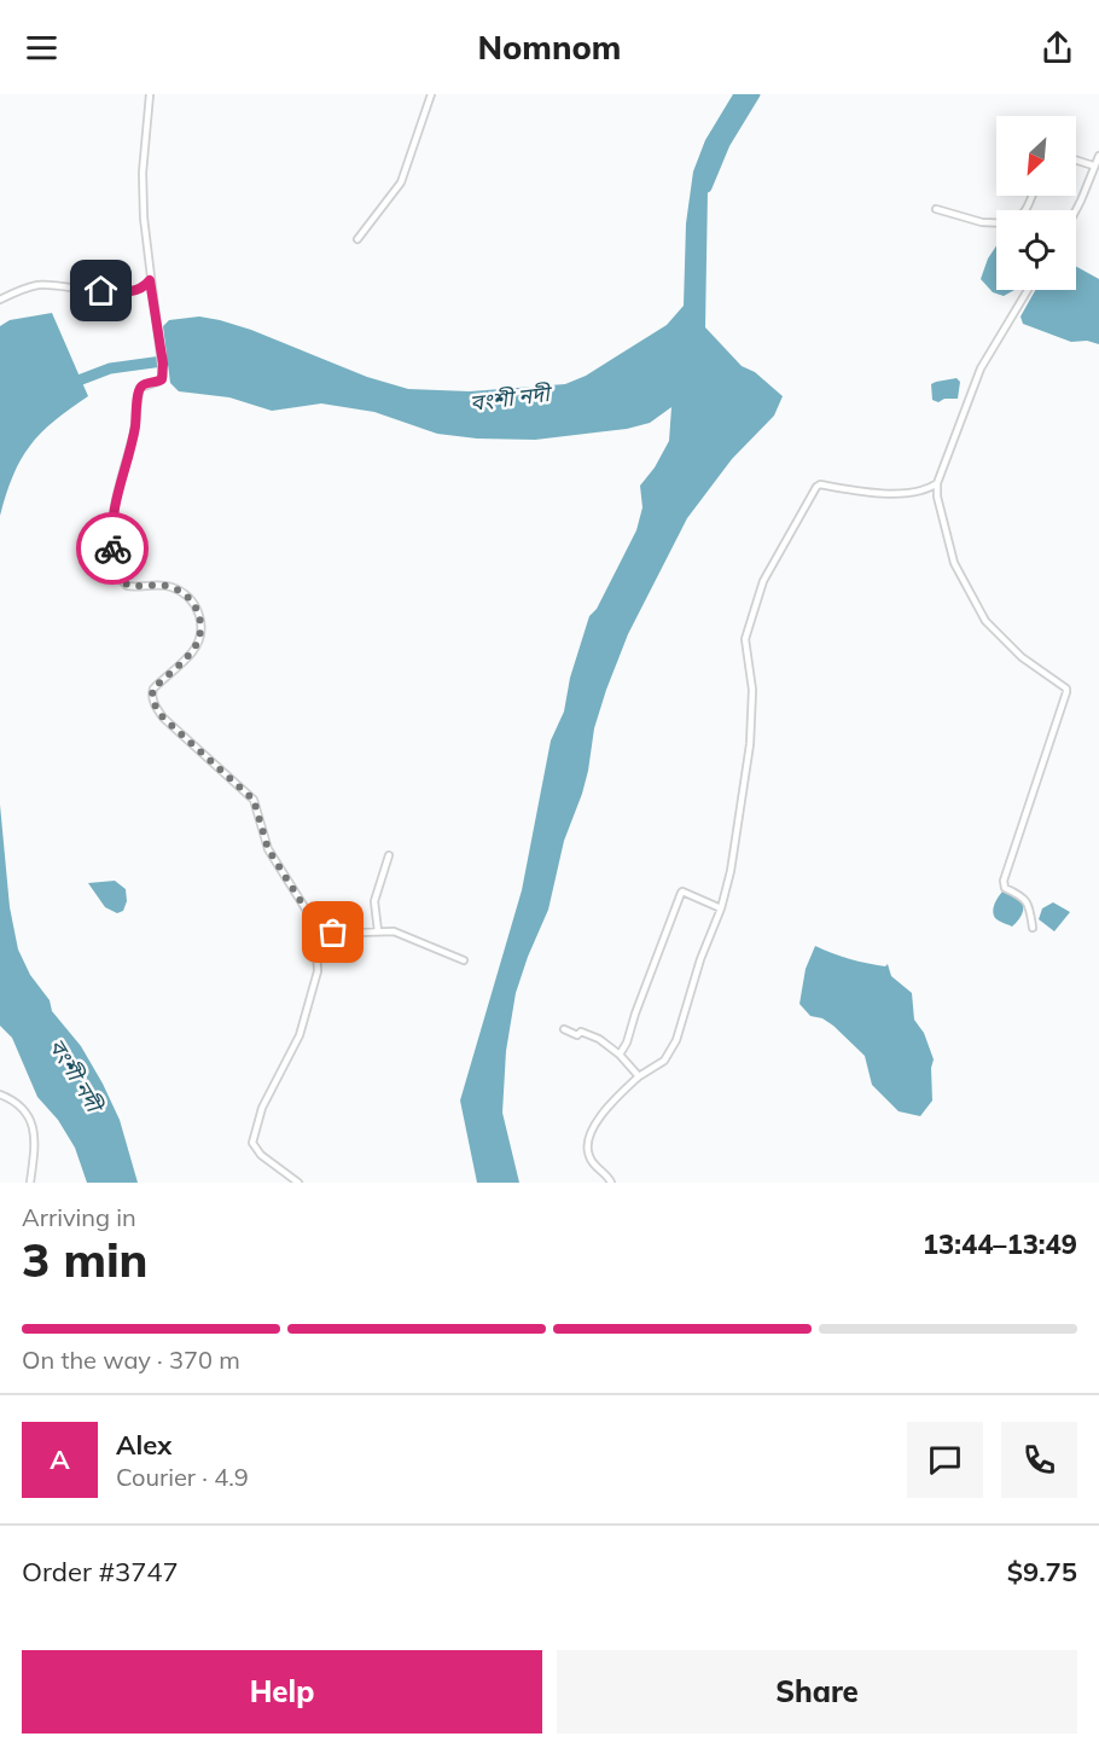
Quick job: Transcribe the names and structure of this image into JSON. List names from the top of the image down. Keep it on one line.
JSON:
{"water":["বংশী নদী"],"north":"bottom left","page":{"header":"Nomnom","heading":["3 min","Arriving in","13:44–13:49"],"panel":["Alex","Courier · 4.9","Order #3747","$9.75"],"bar":"On the way · 370 m","round":"A","buttons":["Help","Share"]}}
